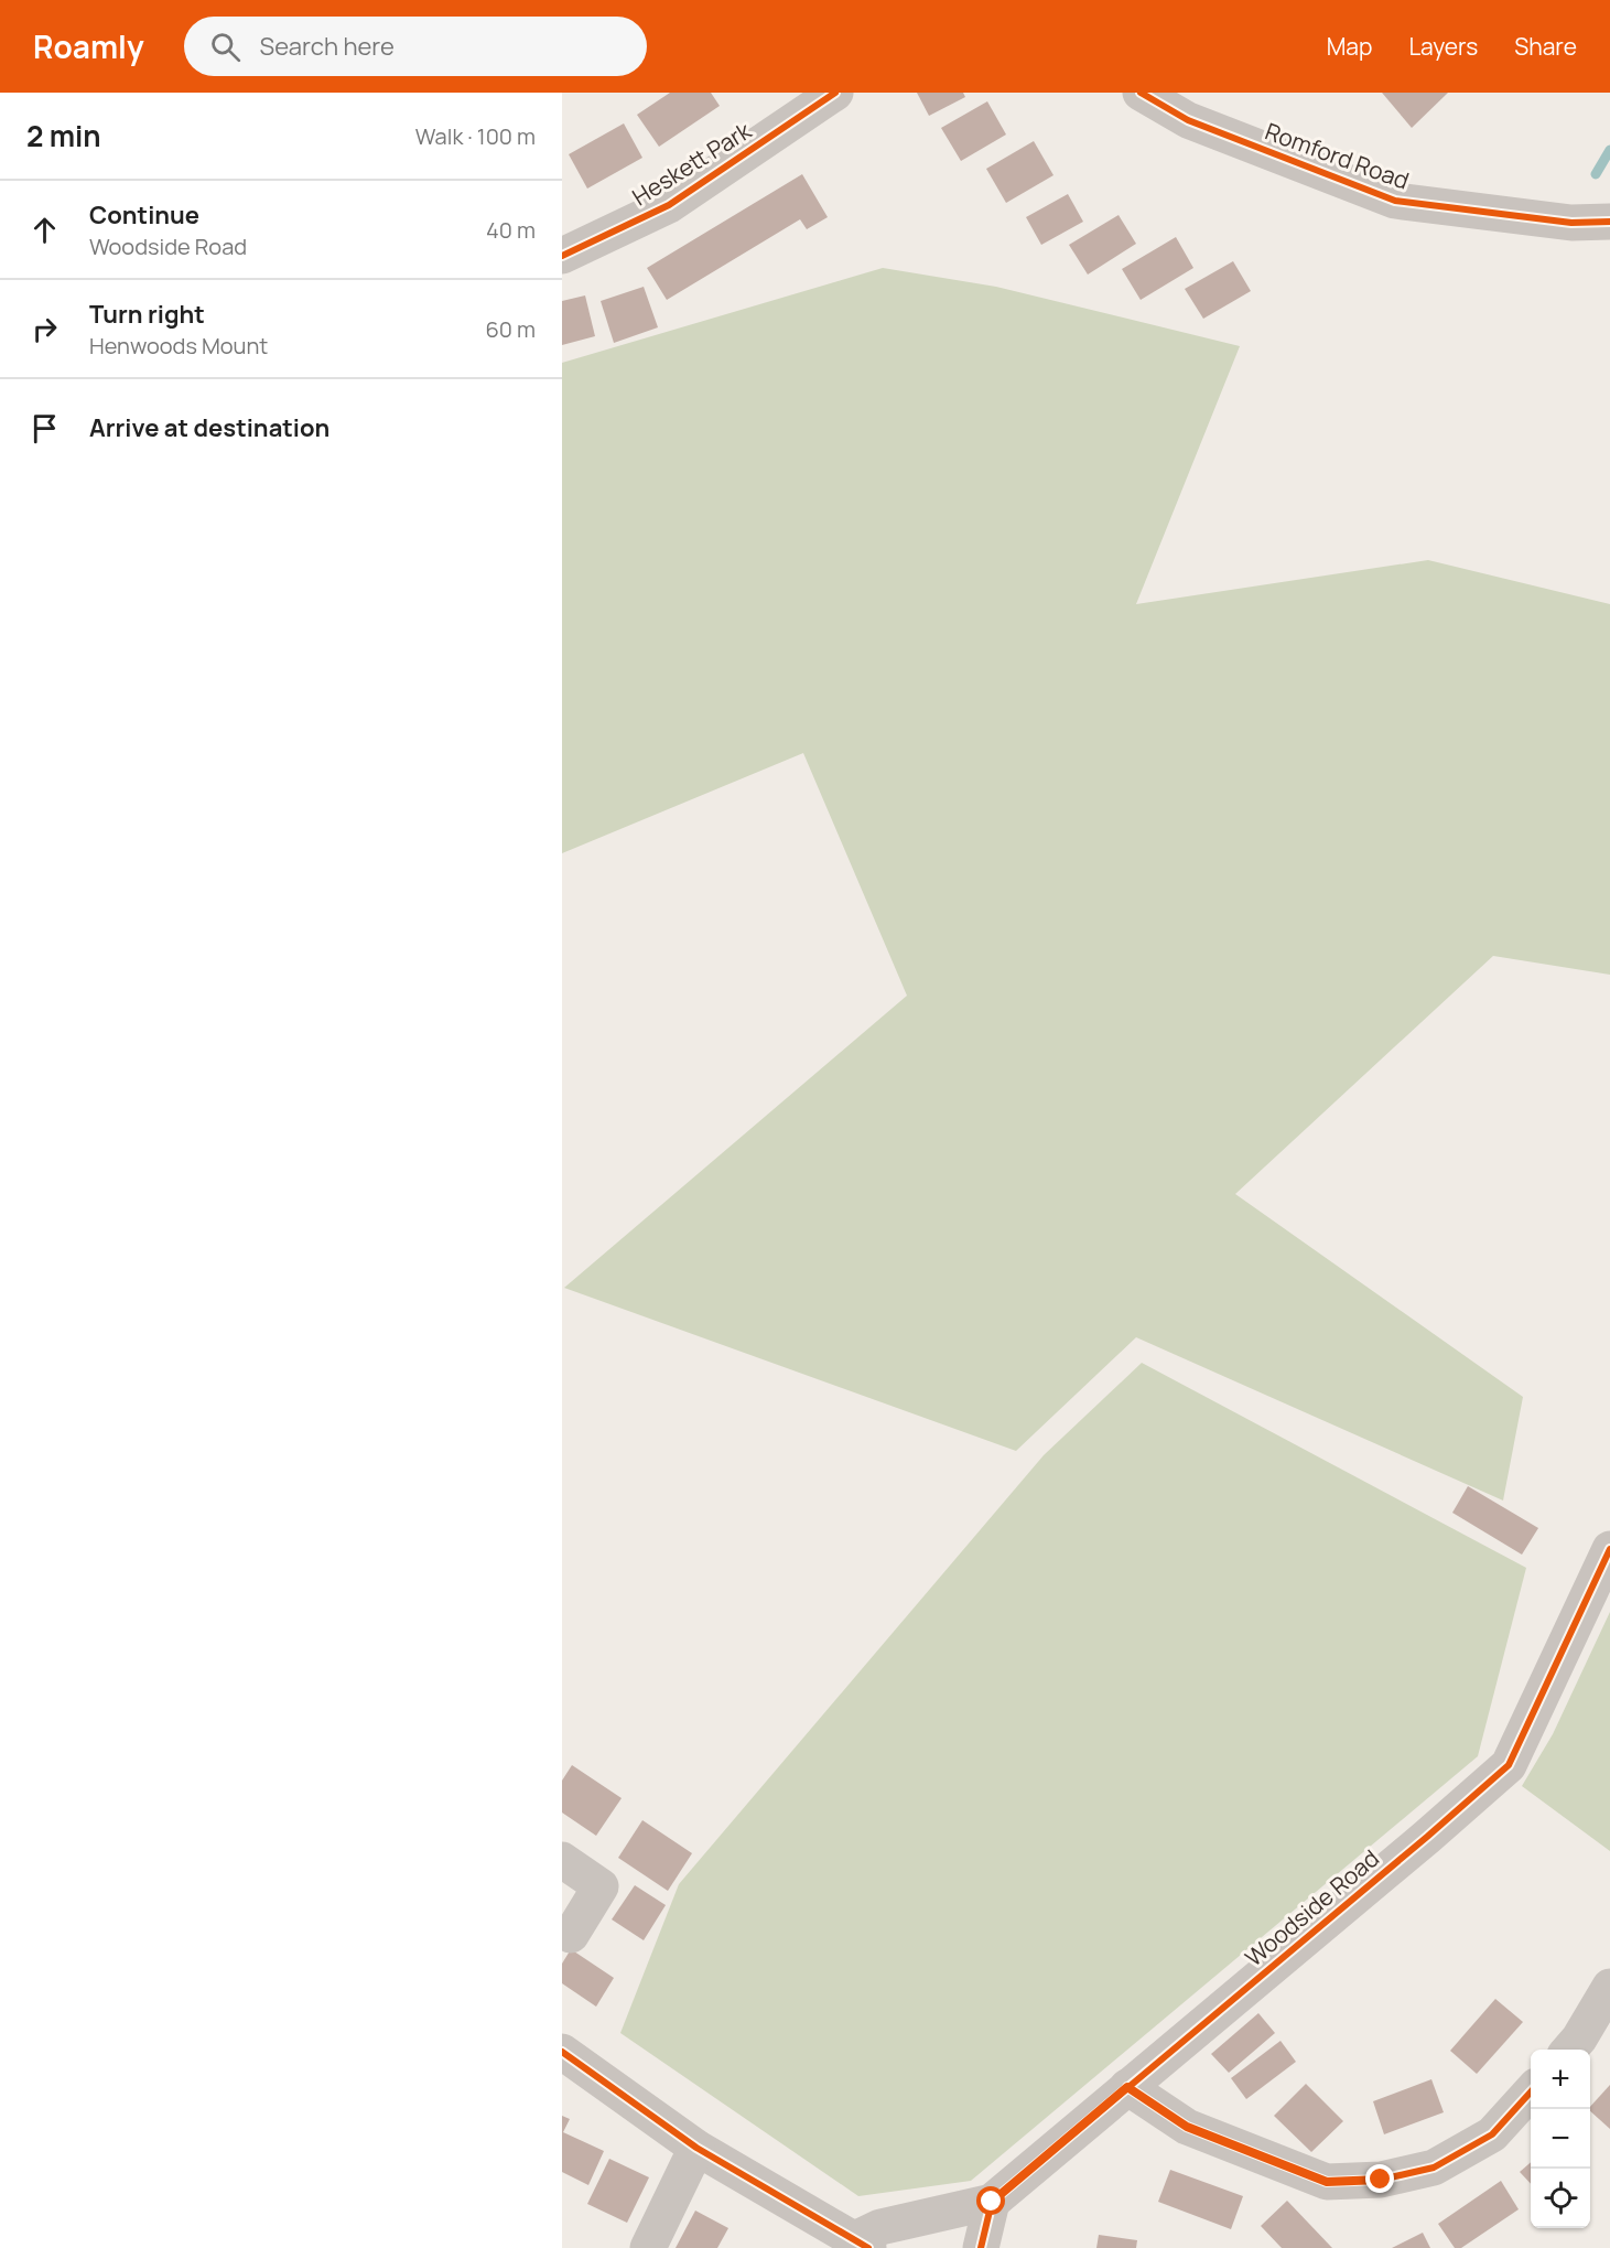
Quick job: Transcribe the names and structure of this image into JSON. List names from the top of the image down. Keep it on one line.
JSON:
{"streets":{"street":["Romford Road","Heskett Park","Woodside Road"]},"page":{"header":"Roamly","search":"Search here","nav":["Map","Layers","Share"],"heading":["2 min","Walk · 100 m"],"list":[["Continue","Woodside Road","40 m"],["Turn right","Henwoods Mount","60 m"],"Arrive at destination"],"map_buttons":["+","−"]}}
